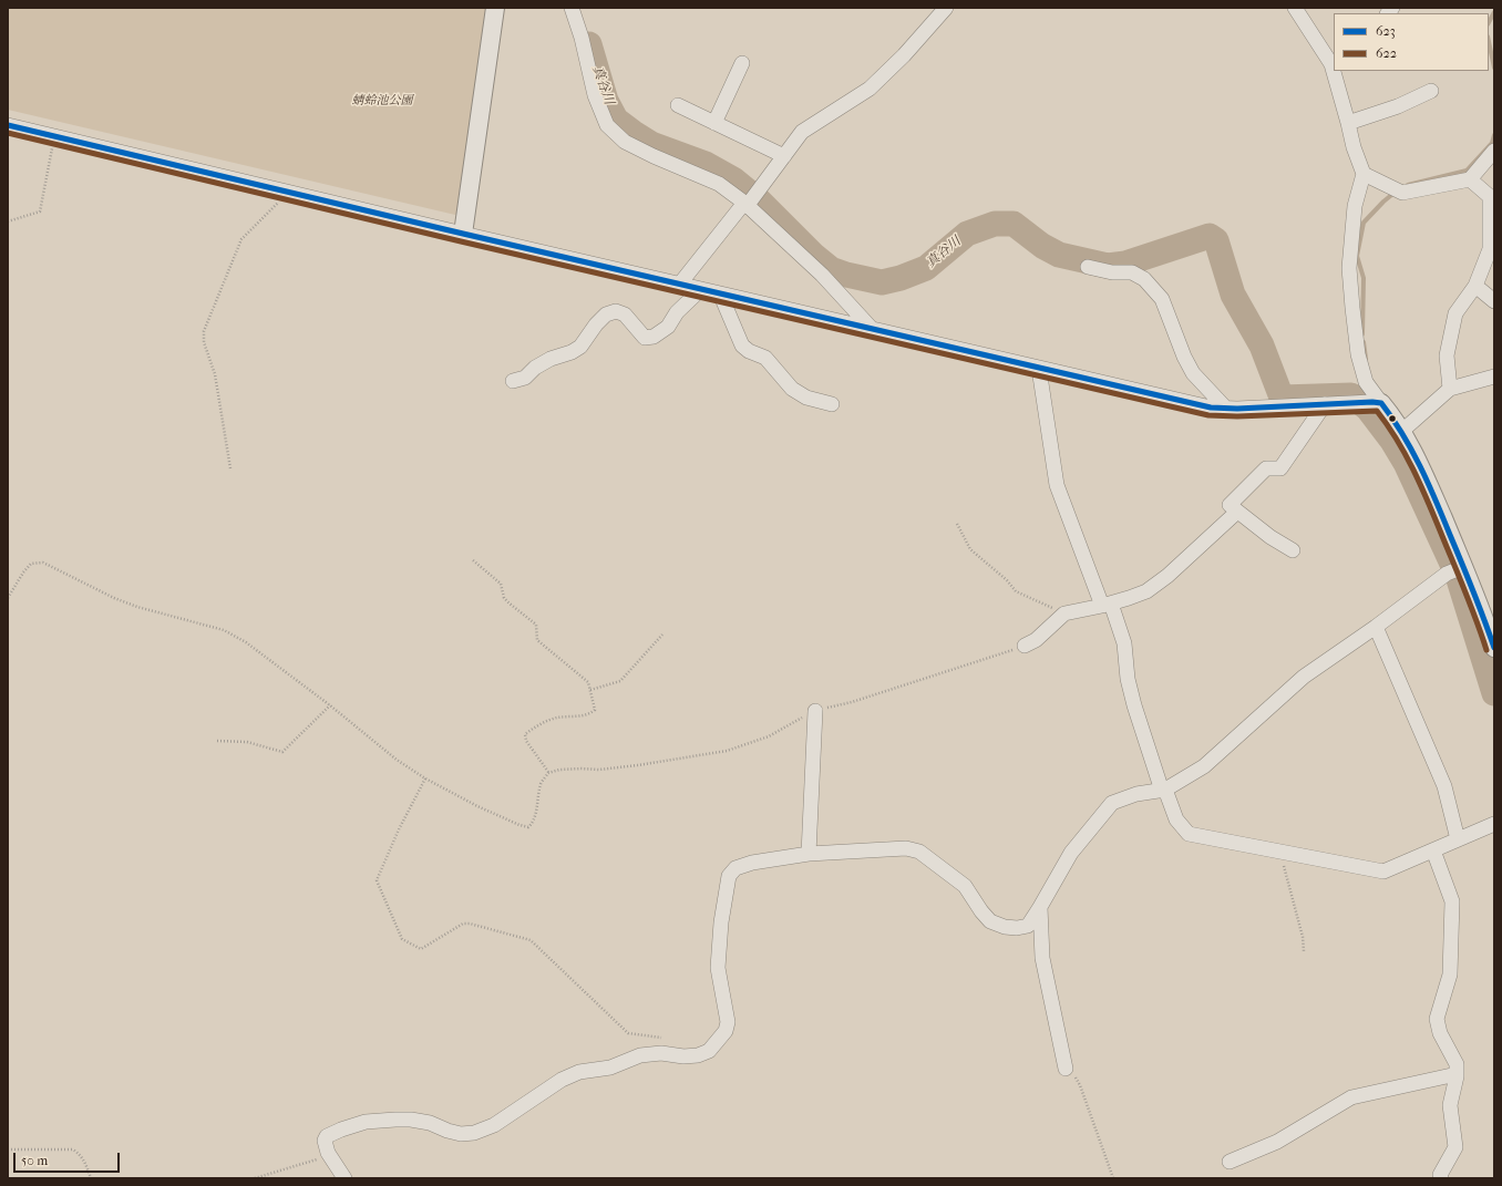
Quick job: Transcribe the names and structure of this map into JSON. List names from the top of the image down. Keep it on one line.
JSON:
{"water":["真谷川"],"parks":["蜻蛉池公園"],"lines":["transit line 623","transit line 622"],"legend":["623","622"],"scale_bar":"50 m"}
